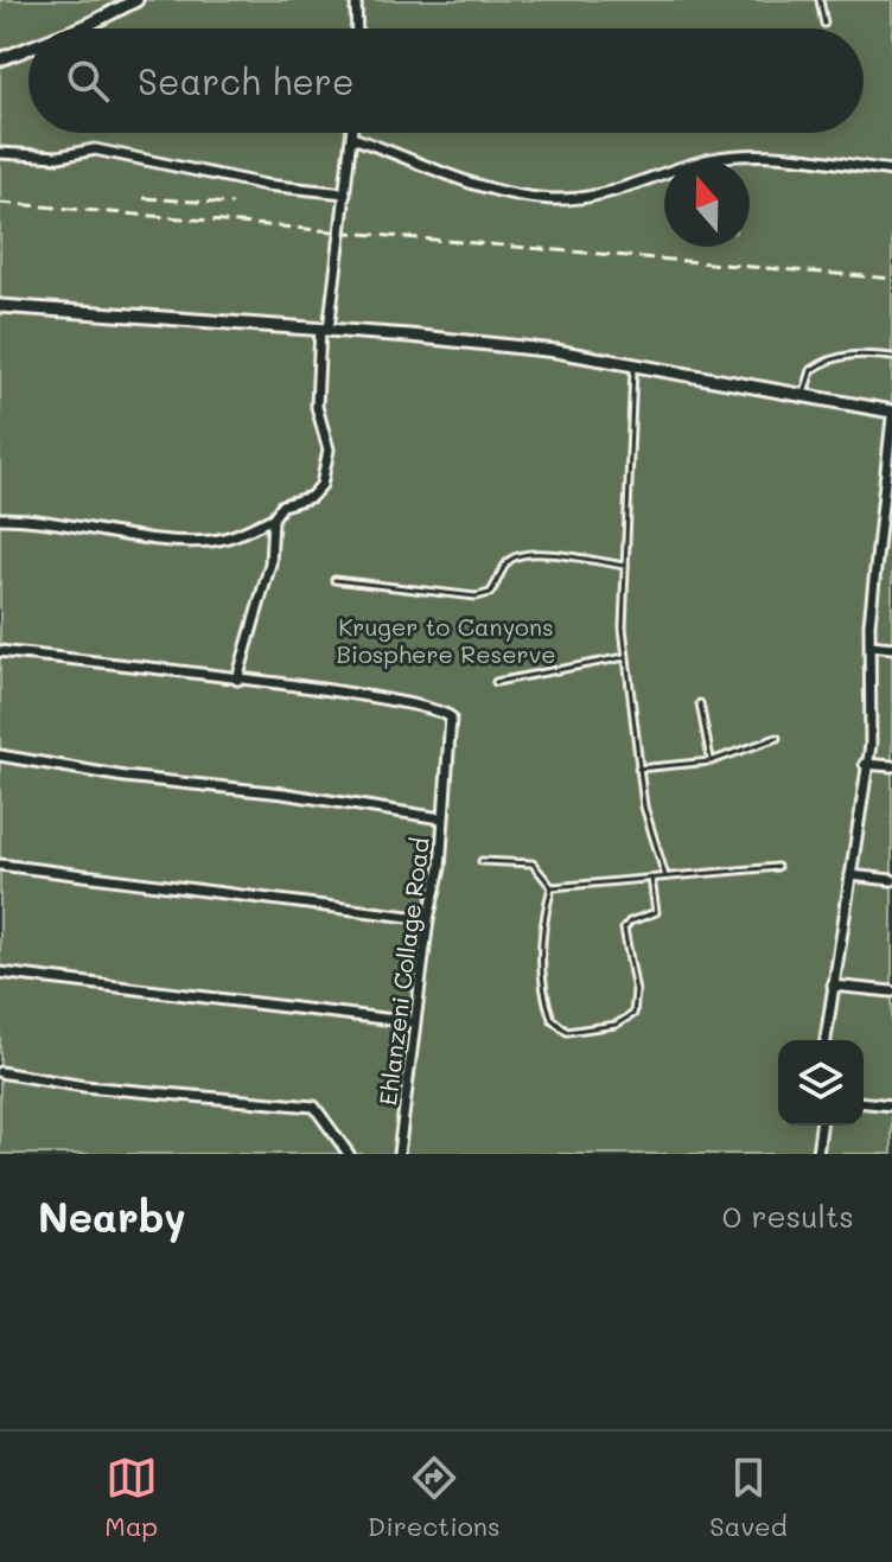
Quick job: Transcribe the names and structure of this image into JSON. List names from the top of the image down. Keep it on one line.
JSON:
{"streets":{"street":["Ehlanzeni Collage Road"]},"parks":["Kruger to Canyons Biosphere Reserve"],"north":"top","page":{"search":"Search here","heading":["Nearby","0 results"],"nav":["Map","Directions","Saved"]}}
